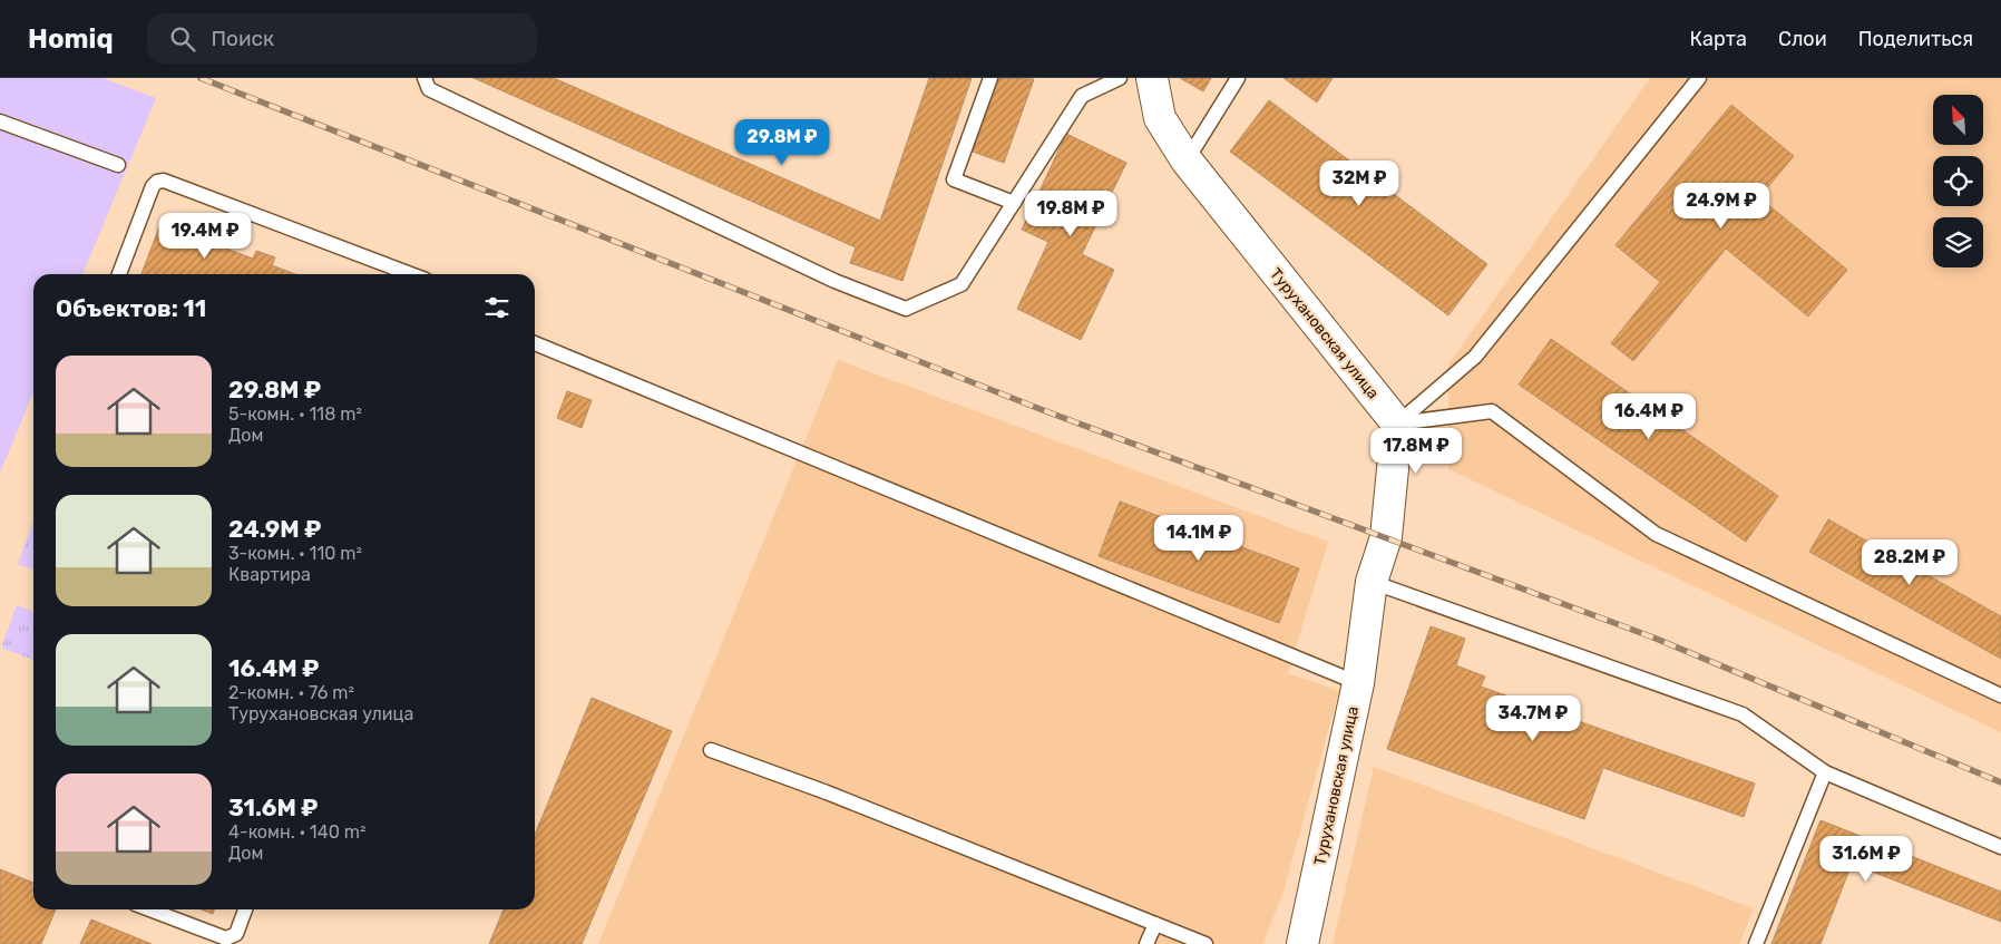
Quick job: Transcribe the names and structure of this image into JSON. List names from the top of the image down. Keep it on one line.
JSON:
{"streets":{"street":["Турухановская улица"]},"north":"top left","page":{"header":"Homiq","search":"Поиск","nav":["Карта","Слои","Поделиться"],"price":["29.8M ₽","32M ₽","24.9M ₽","19.8M ₽","19.4M ₽","16.4M ₽","17.8M ₽","14.1M ₽","28.2M ₽","34.7M ₽","31.6M ₽"],"heading":"Объектов: 11","list":[{"name":"29.8M ₽","note":"5-комн. · 118 m² · Дом"},{"name":"24.9M ₽","note":"3-комн. · 110 m² · Квартира"},{"name":"16.4M ₽","note":"2-комн. · 76 m² · Турухановская улица"},{"name":"31.6M ₽","note":"4-комн. · 140 m² · Дом"}]}}
